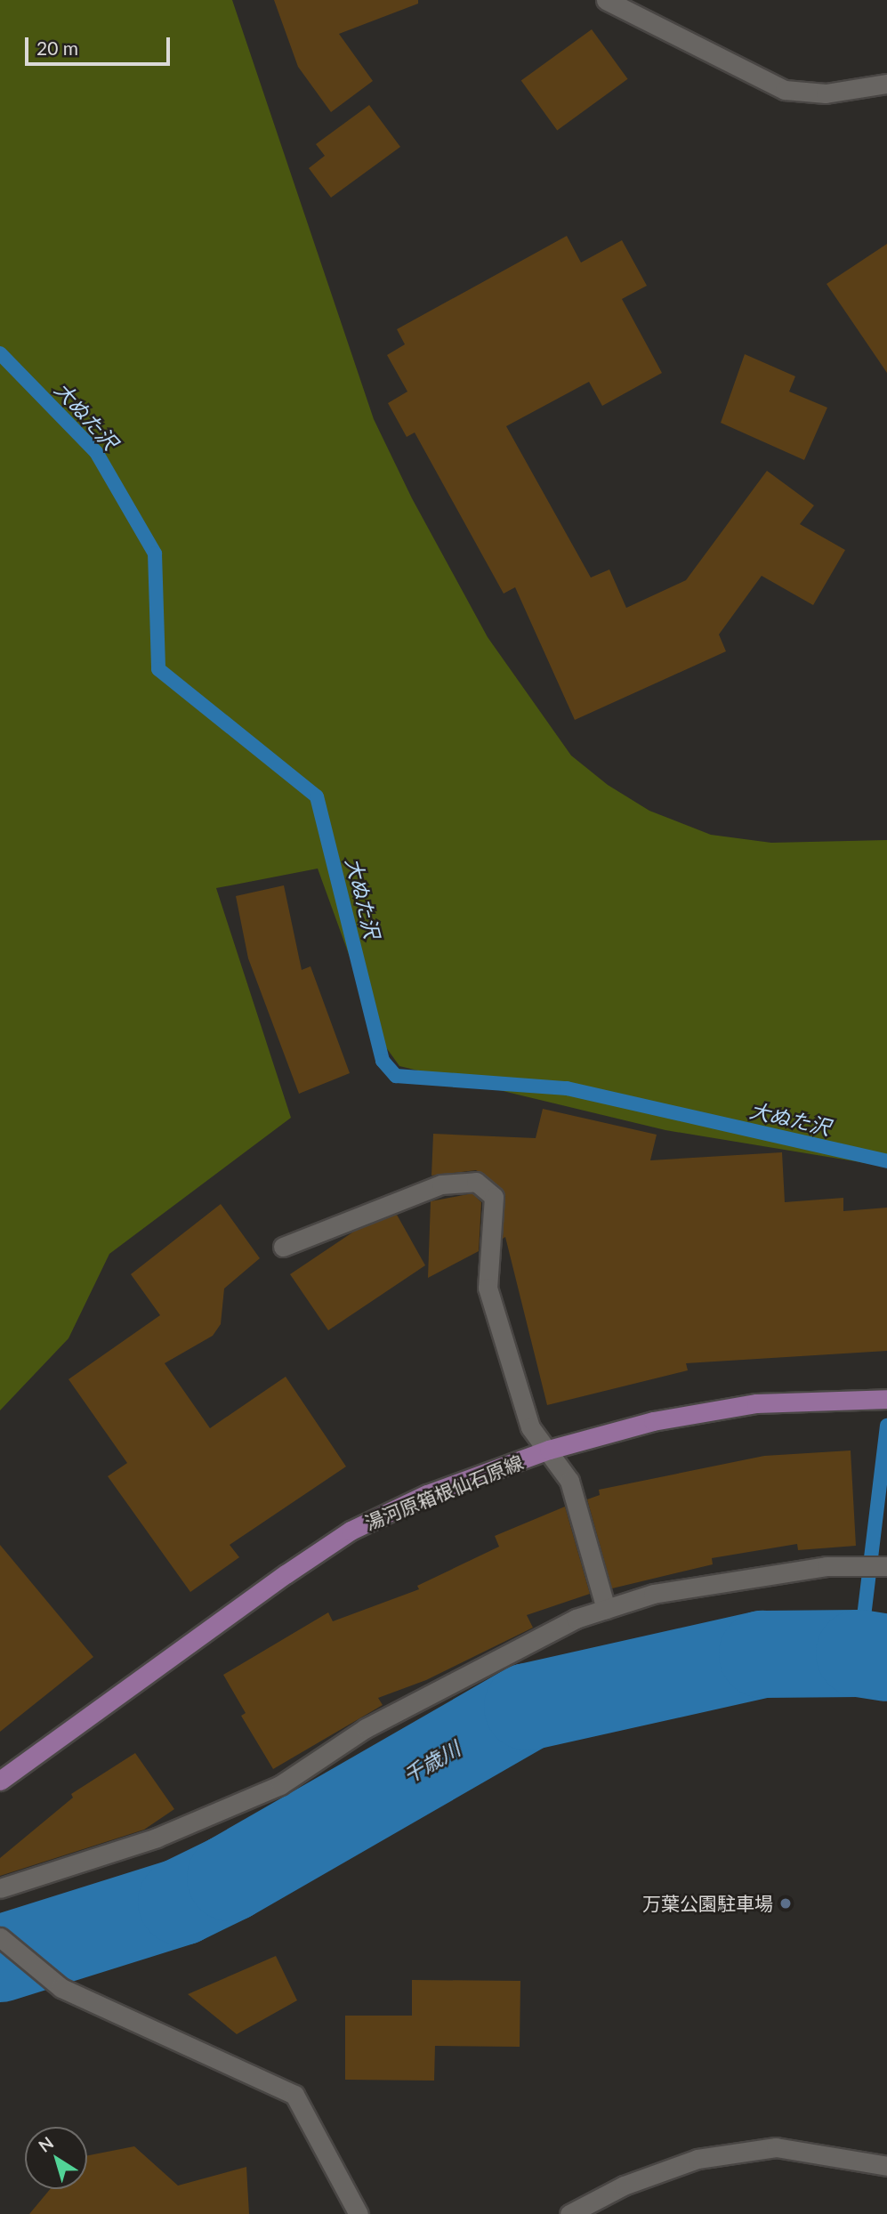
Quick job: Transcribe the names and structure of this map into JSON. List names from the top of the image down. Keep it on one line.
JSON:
{"streets":{"main road":["湯河原箱根仙石原線"]},"water":["大ぬた沢","千歳川"],"places":["万葉公園駐車場"],"scale_bar":"20 m","north":"top left"}
